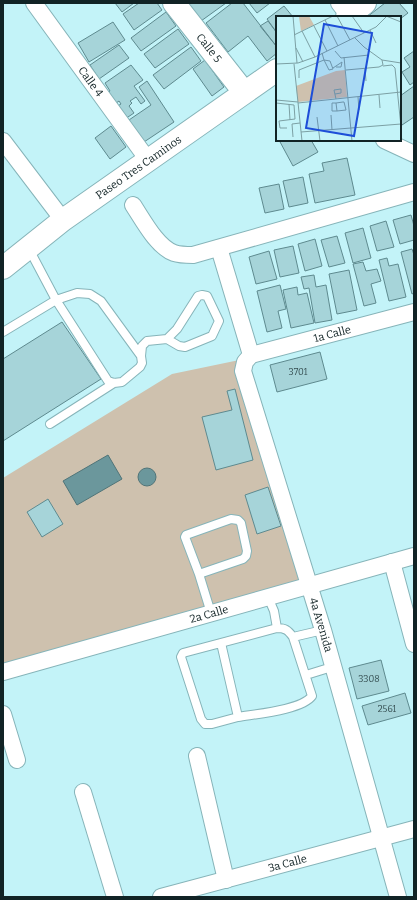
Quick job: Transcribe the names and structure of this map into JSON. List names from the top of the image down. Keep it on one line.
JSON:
{"streets":{"street":["Calle 5","Calle 4","Paseo Tres Caminos","1a Calle","2a Calle","4a Avenida","3a Calle"]},"crossings":[["Calle 5","Paseo Tres Caminos"],["Calle 4","Paseo Tres Caminos"],["1a Calle","4a Avenida"],["2a Calle","4a Avenida"],["4a Avenida","3a Calle"]],"house_numbers":["3701","3308","2561"]}
